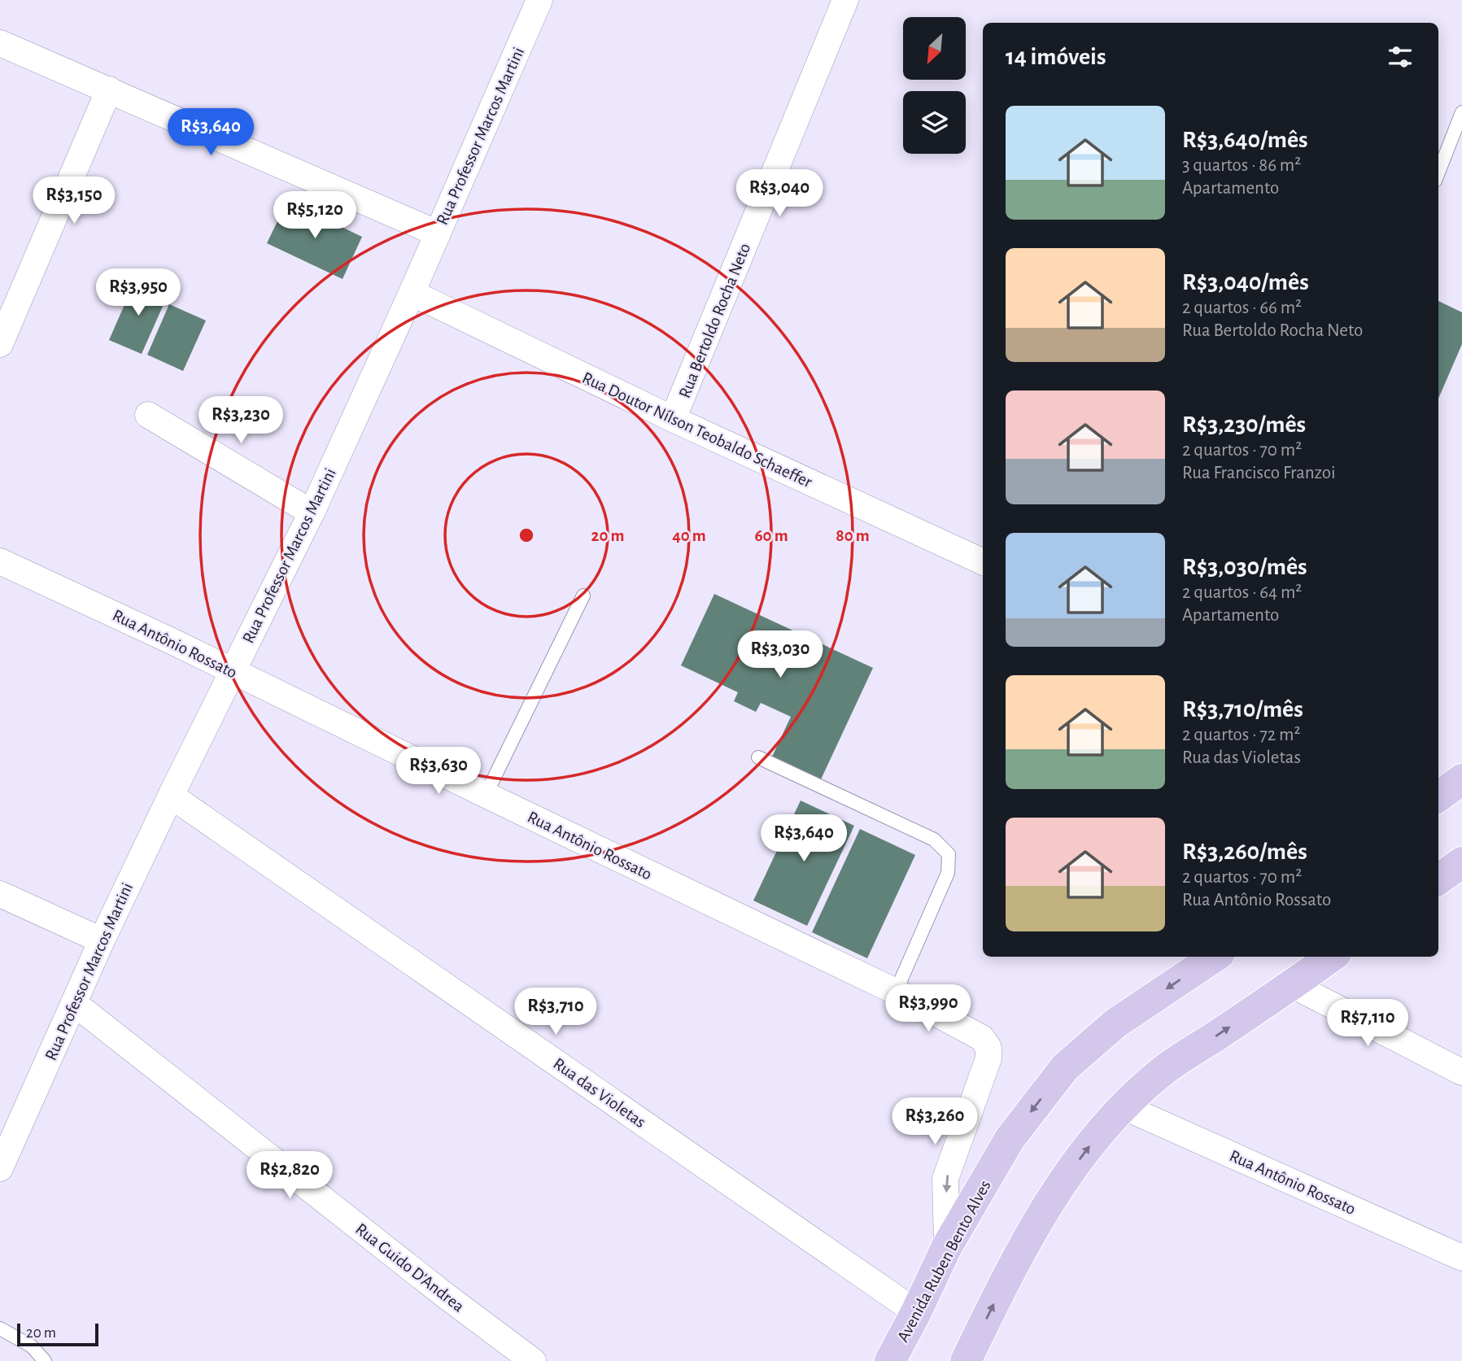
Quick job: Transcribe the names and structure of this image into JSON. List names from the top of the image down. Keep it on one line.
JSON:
{"streets":{"main road":["Avenida Ruben Bento Alves"],"street":["Rua Professor Marcos Martini","Rua Bertoldo Rocha Neto","Rua Doutor Nílson Teobaldo Schaeffer","Rua Antônio Rossato","Rua das Violetas","Rua Guido D'Andrea"]},"crossings":[["Rua Professor Marcos Martini","Rua Doutor Nílson Teobaldo Schaeffer"],["Rua Professor Marcos Martini","Rua Antônio Rossato"],["Rua Professor Marcos Martini","Rua das Violetas"],["Rua Professor Marcos Martini","Rua Guido D'Andrea"],["Rua Bertoldo Rocha Neto","Rua Doutor Nílson Teobaldo Schaeffer"],["Rua Antônio Rossato","Avenida Ruben Bento Alves"],["Rua das Violetas","Avenida Ruben Bento Alves"]],"scale_bar":"20 m","north":"bottom left","page":{"heading":"14 imóveis","list":[{"name":"R$3,640/mês","note":"3 quartos · 86 m² · Apartamento"},{"name":"R$3,040/mês","note":"2 quartos · 66 m² · Rua Bertoldo Rocha Neto"},{"name":"R$3,230/mês","note":"2 quartos · 70 m² · Rua Francisco Franzoi"},{"name":"R$3,030/mês","note":"2 quartos · 64 m² · Apartamento"},{"name":"R$3,710/mês","note":"2 quartos · 72 m² · Rua das Violetas"},{"name":"R$3,260/mês","note":"2 quartos · 70 m² · Rua Antônio Rossato"}],"price":["R$3,640","R$3,040","R$3,150","R$5,120","R$3,950","R$3,230","R$3,030","R$3,630","R$3,640","R$3,990","R$3,710","R$7,110","R$3,260","R$2,820"],"scale":"20 m"},"rings":["20 m","40 m","60 m","80 m"]}
